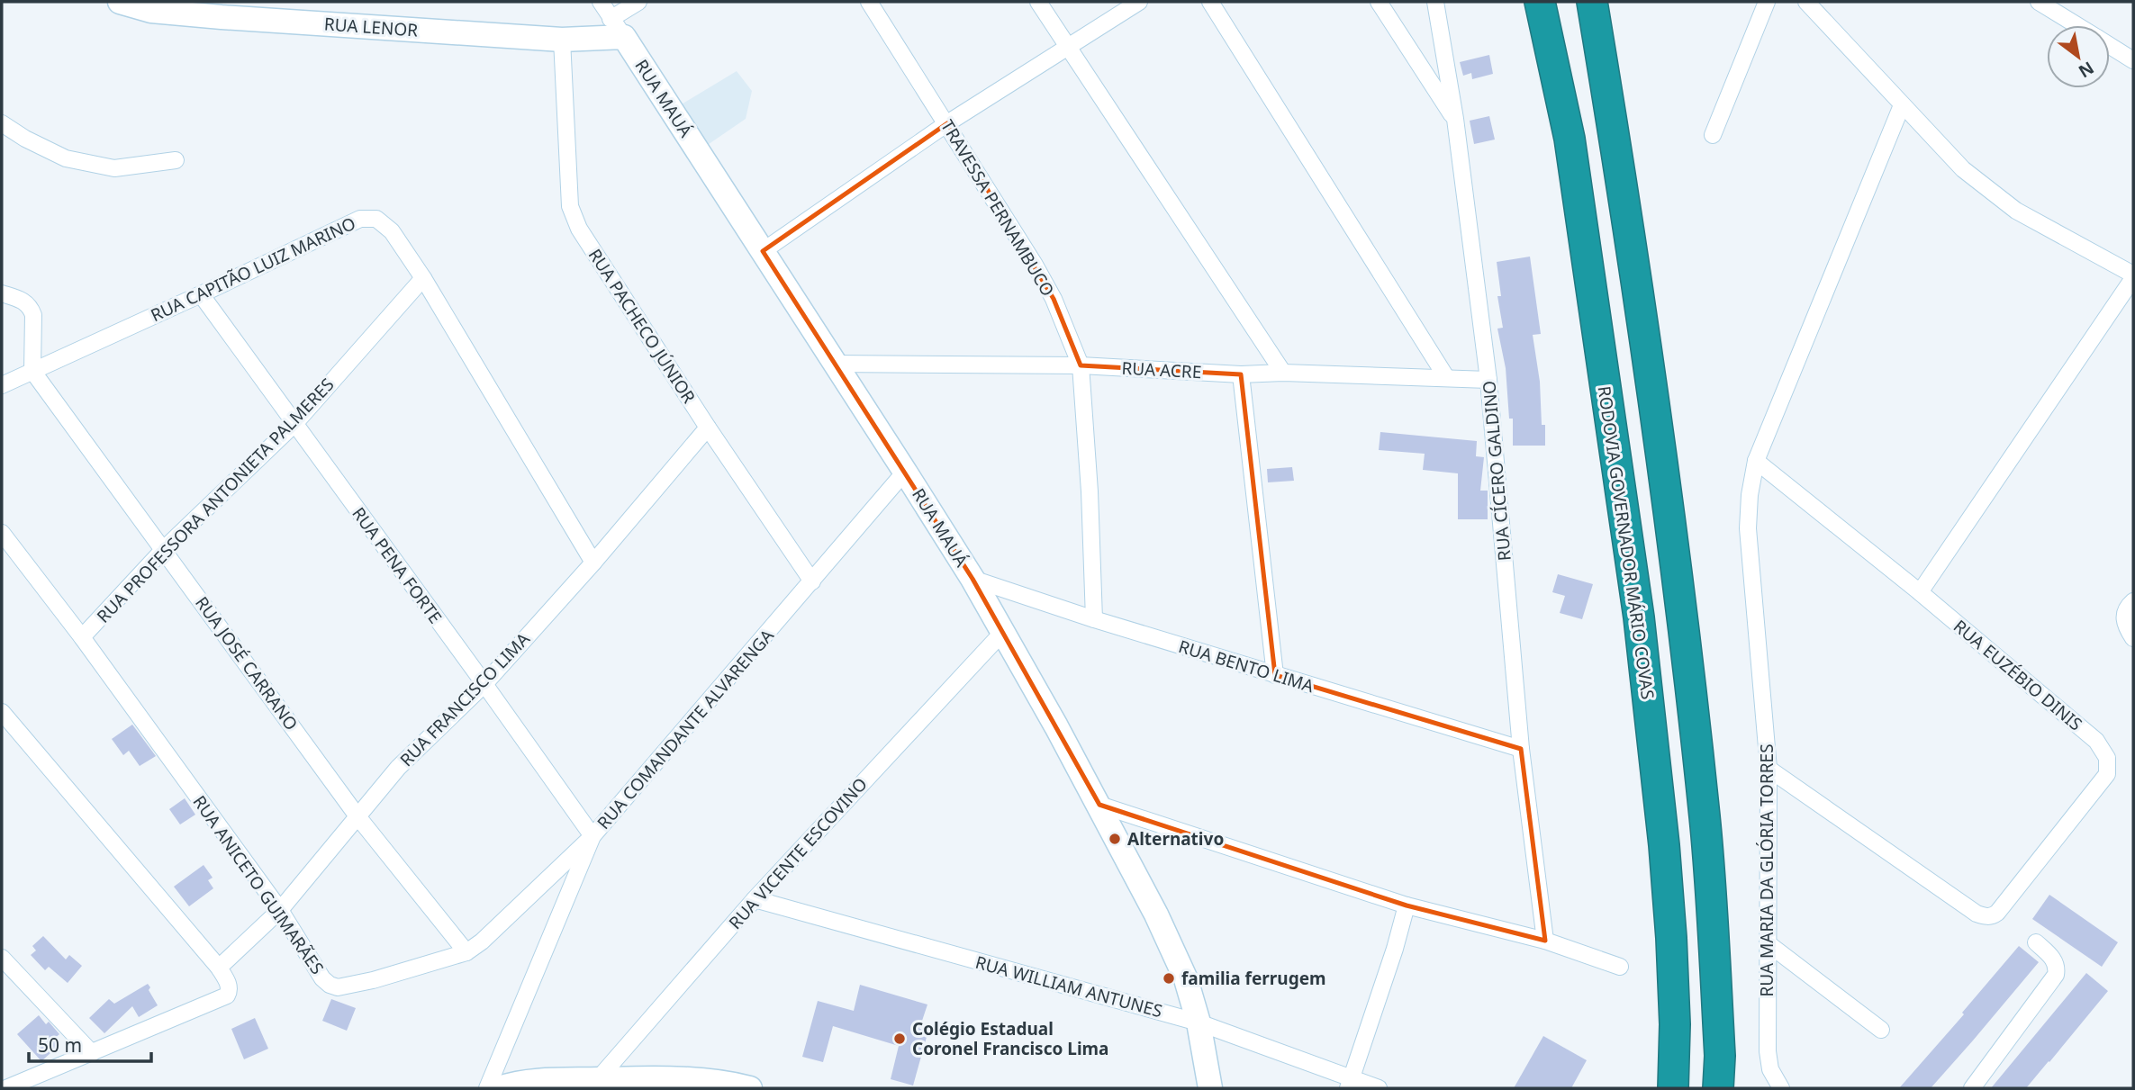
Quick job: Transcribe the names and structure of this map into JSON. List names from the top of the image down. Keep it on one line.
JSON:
{"streets":{"highway":["RODOVIA GOVERNADOR MÁRIO COVAS"],"street":["RUA LENOR","RUA MAUÁ","TRAVESSA PERNAMBUCO","RUA CAPITÃO LUIZ MARINO","RUA PACHECO JÚNIOR","RUA ACRE","RUA CÍCERO GALDINO","RUA PROFESSORA ANTONIETA PALMERES","RUA PENA FORTE","RUA JOSÉ CARRANO","RUA BENTO LIMA","RUA EUZÉBIO DINIS","RUA FRANCISCO LIMA","RUA COMANDANTE ALVARENGA","RUA VICENTE ESCOVINO","RUA MARIA DA GLÓRIA TORRES","RUA ANICETO GUIMARÃES","RUA WILLIAM ANTUNES"]},"crossings":[["RUA LENOR","RUA MAUÁ"],["RUA LENOR","RUA PACHECO JÚNIOR"],["RUA MAUÁ","RUA ACRE"],["RUA MAUÁ","RUA BENTO LIMA"],["RUA MAUÁ","RUA COMANDANTE ALVARENGA"],["RUA MAUÁ","RUA VICENTE ESCOVINO"],["RUA MAUÁ","RUA WILLIAM ANTUNES"],["TRAVESSA PERNAMBUCO","RUA ACRE"],["TRAVESSA PERNAMBUCO","RUA BENTO LIMA"],["RUA CAPITÃO LUIZ MARINO","RUA PROFESSORA ANTONIETA PALMERES"],["RUA CAPITÃO LUIZ MARINO","RUA PENA FORTE"],["RUA CAPITÃO LUIZ MARINO","RUA JOSÉ CARRANO"],["RUA CAPITÃO LUIZ MARINO","RUA FRANCISCO LIMA"],["RUA PACHECO JÚNIOR","RUA FRANCISCO LIMA"],["RUA PACHECO JÚNIOR","RUA COMANDANTE ALVARENGA"],["RUA ACRE","RUA CÍCERO GALDINO"],["RUA CÍCERO GALDINO","RUA BENTO LIMA"],["RUA PROFESSORA ANTONIETA PALMERES","RUA PENA FORTE"],["RUA PROFESSORA ANTONIETA PALMERES","RUA JOSÉ CARRANO"],["RUA PROFESSORA ANTONIETA PALMERES","RUA ANICETO GUIMARÃES"],["RUA PENA FORTE","RUA FRANCISCO LIMA"],["RUA PENA FORTE","RUA COMANDANTE ALVARENGA"],["RUA PENA FORTE","RUA ANICETO GUIMARÃES"],["RUA JOSÉ CARRANO","RUA FRANCISCO LIMA"],["RUA JOSÉ CARRANO","RUA ANICETO GUIMARÃES"],["RUA EUZÉBIO DINIS","RUA MARIA DA GLÓRIA TORRES"],["RUA FRANCISCO LIMA","RUA ANICETO GUIMARÃES"],["RUA COMANDANTE ALVARENGA","RUA ANICETO GUIMARÃES"],["RUA VICENTE ESCOVINO","RUA WILLIAM ANTUNES"]],"places":["Alternativo","familia ferrugem","Colégio Estadual Coronel Francisco Lima"],"scale_bar":"50 m","north":"bottom right"}
